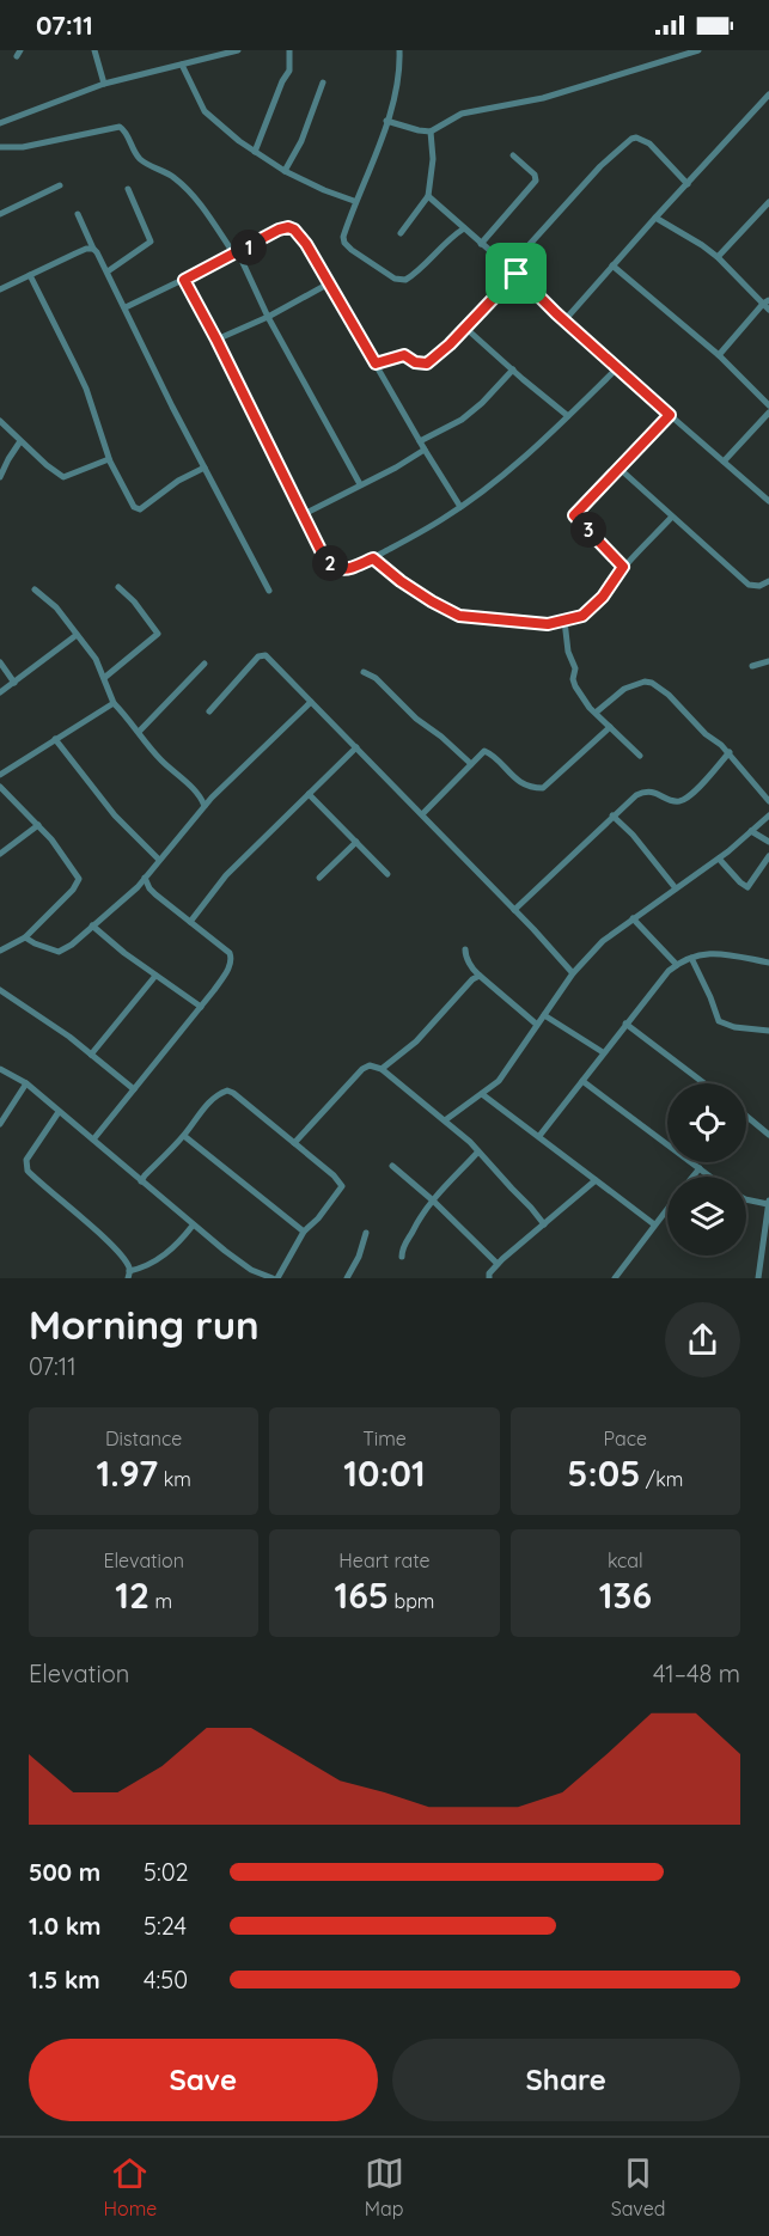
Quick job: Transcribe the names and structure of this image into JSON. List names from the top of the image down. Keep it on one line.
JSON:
{"page":{"status":"07:11","pins":["1","3","2"],"heading":["Morning run","07:11"],"stats":[["Distance","1.97 km"],["Time","10:01"],["Pace","5:05 /km"],["Elevation","12 m"],["Heart rate","165 bpm"],["kcal","136"]],"chart":["Elevation","41–48 m"],"list":[{"name":"500 m","note":"5:02"},{"name":"1.0 km","note":"5:24"},{"name":"1.5 km","note":"4:50"}],"buttons":["Save","Share"],"tabs":["Home","Map","Saved"]}}
